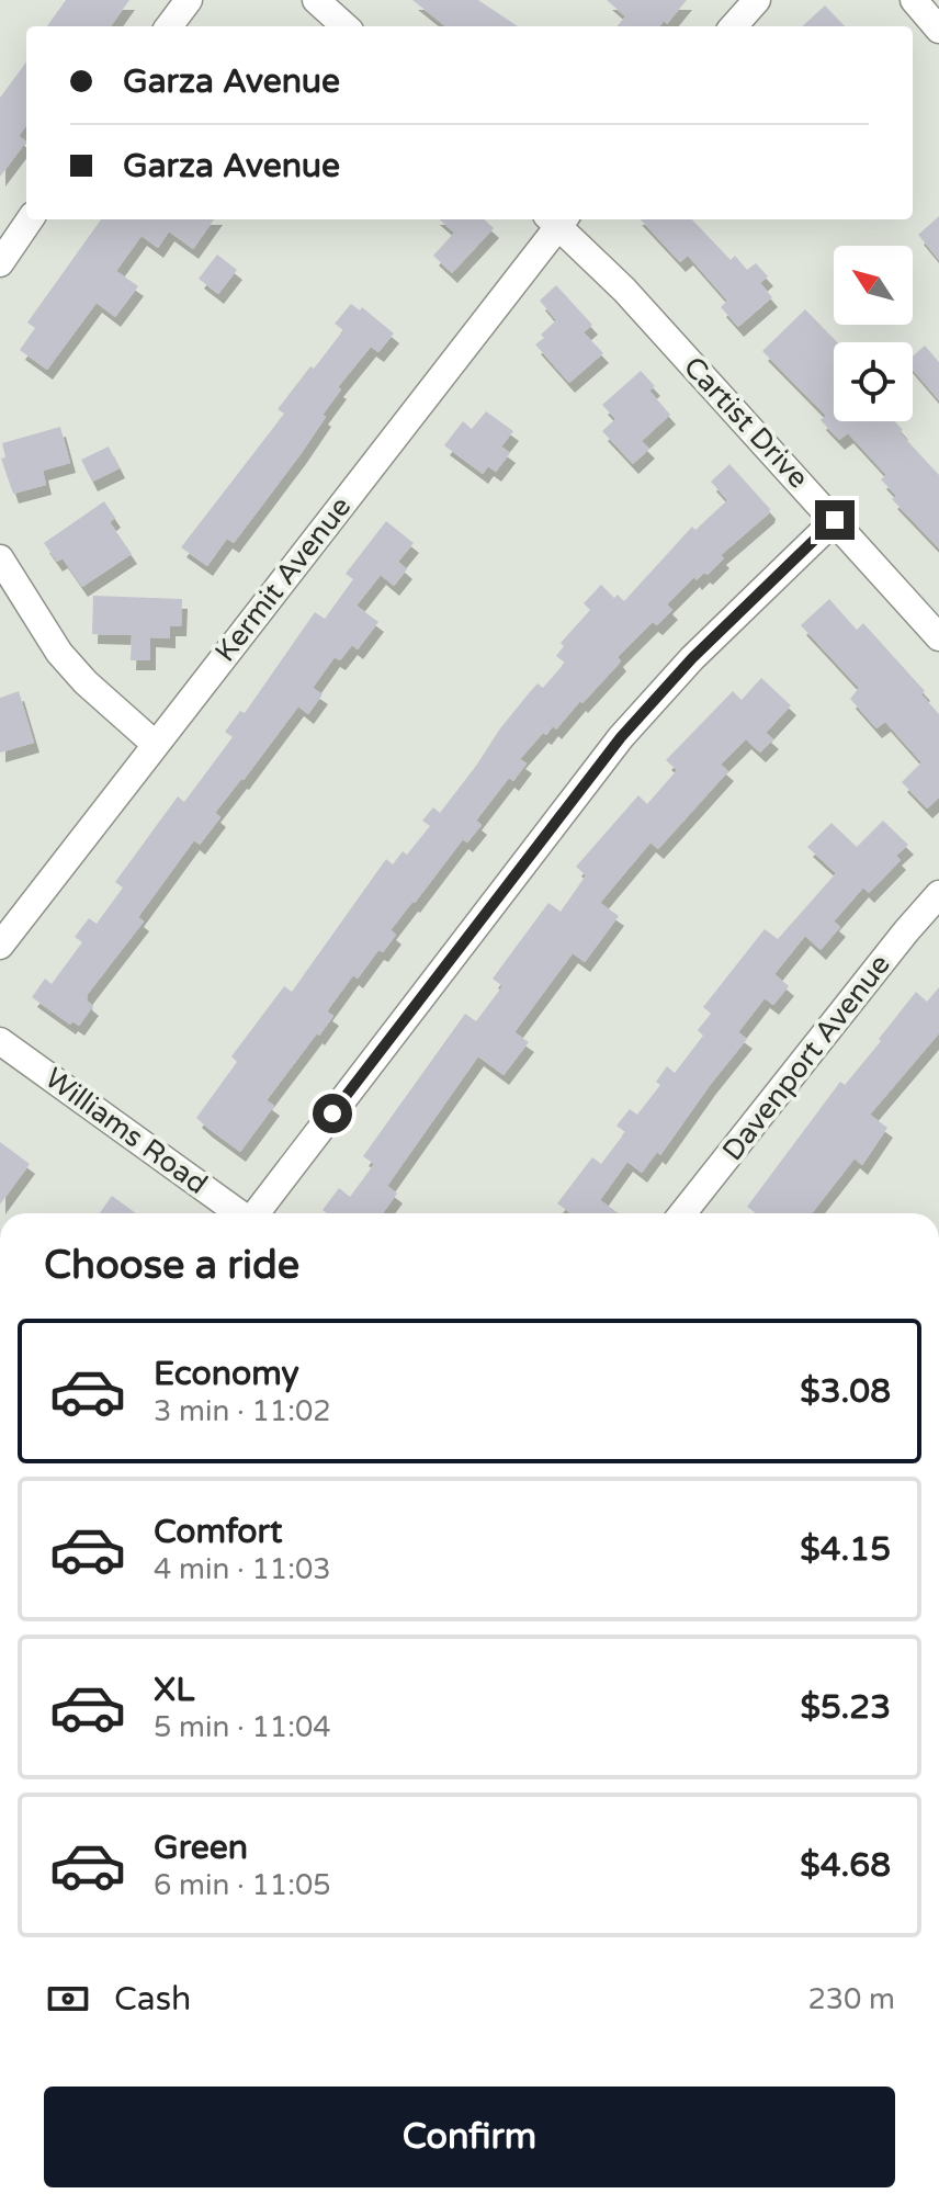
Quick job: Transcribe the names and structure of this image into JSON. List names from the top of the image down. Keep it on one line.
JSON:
{"streets":{"street":["Cartist Drive","Kermit Avenue","Davenport Avenue","Williams Road"]},"north":"top left","page":{"banner":["Garza Avenue","Garza Avenue"],"heading":"Choose a ride","list":[{"name":"Economy","note":"3 min · 11:02","value":"$3.08"},{"name":"Comfort","note":"4 min · 11:03","value":"$4.15"},{"name":"XL","note":"5 min · 11:04","value":"$5.23"},{"name":"Green","note":"6 min · 11:05","value":"$4.68"}],"pay":["Cash","230 m"],"buttons":"Confirm"}}
